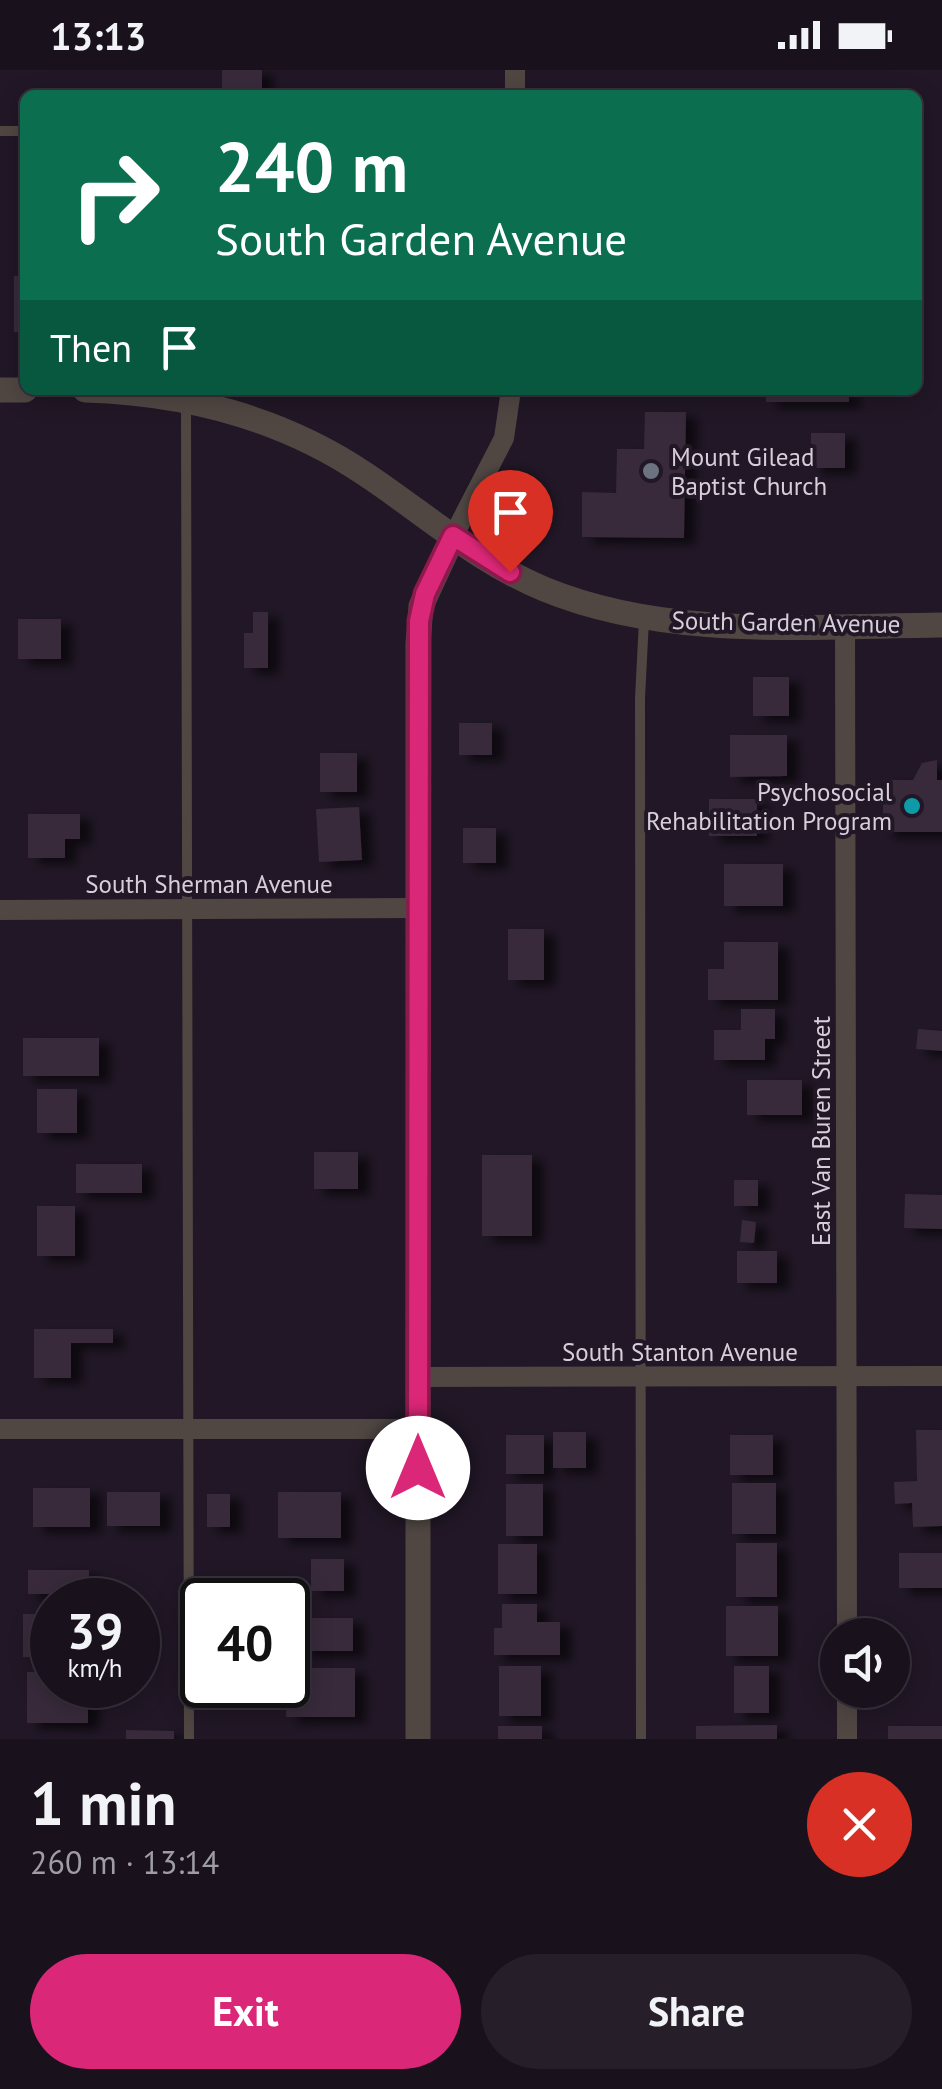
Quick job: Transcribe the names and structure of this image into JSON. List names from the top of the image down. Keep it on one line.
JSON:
{"streets":{"street":["South Garden Avenue","South Sherman Avenue","East Van Buren Street","South Stanton Avenue"]},"crossings":[["South Garden Avenue","East Van Buren Street"],["East Van Buren Street","South Stanton Avenue"]],"places":["Mount Gilead Baptist Church","Psychosocial Rehabilitation Program"],"page":{"status":"13:13","turn":["240 m","South Garden Avenue"],"then":"Then","speed":"39 km/h","limit":"40","heading":["1 min","260 m · 13:14"],"buttons":["Exit","Share"]}}
